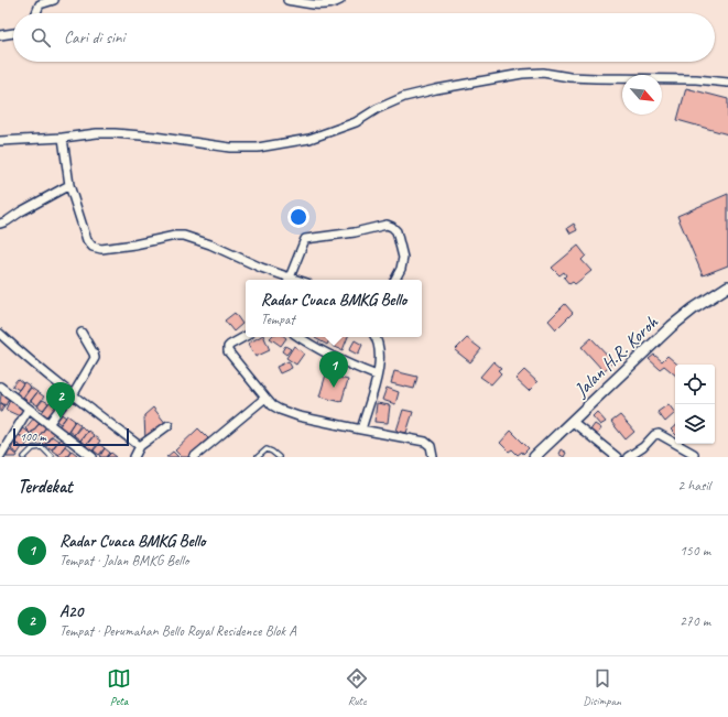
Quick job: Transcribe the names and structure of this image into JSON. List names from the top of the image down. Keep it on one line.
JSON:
{"streets":{"main road":["Jalan H.R. Koroh"]},"scale_bar":"100 m","north":"bottom right","page":{"search":"Cari di sini","popup":["Radar Cuaca BMKG Bello","Tempat"],"pins":["1","2"],"scale":"100 m","heading":["Terdekat","2 hasil"],"list":[{"mark":"1","name":"Radar Cuaca BMKG Bello","note":"Tempat · Jalan BMKG Bello","value":"150 m"},{"mark":"2","name":"A20","note":"Tempat · Perumahan Bello Royal Residence Blok A","value":"270 m"}],"nav":["Peta","Rute","Disimpan"]}}
